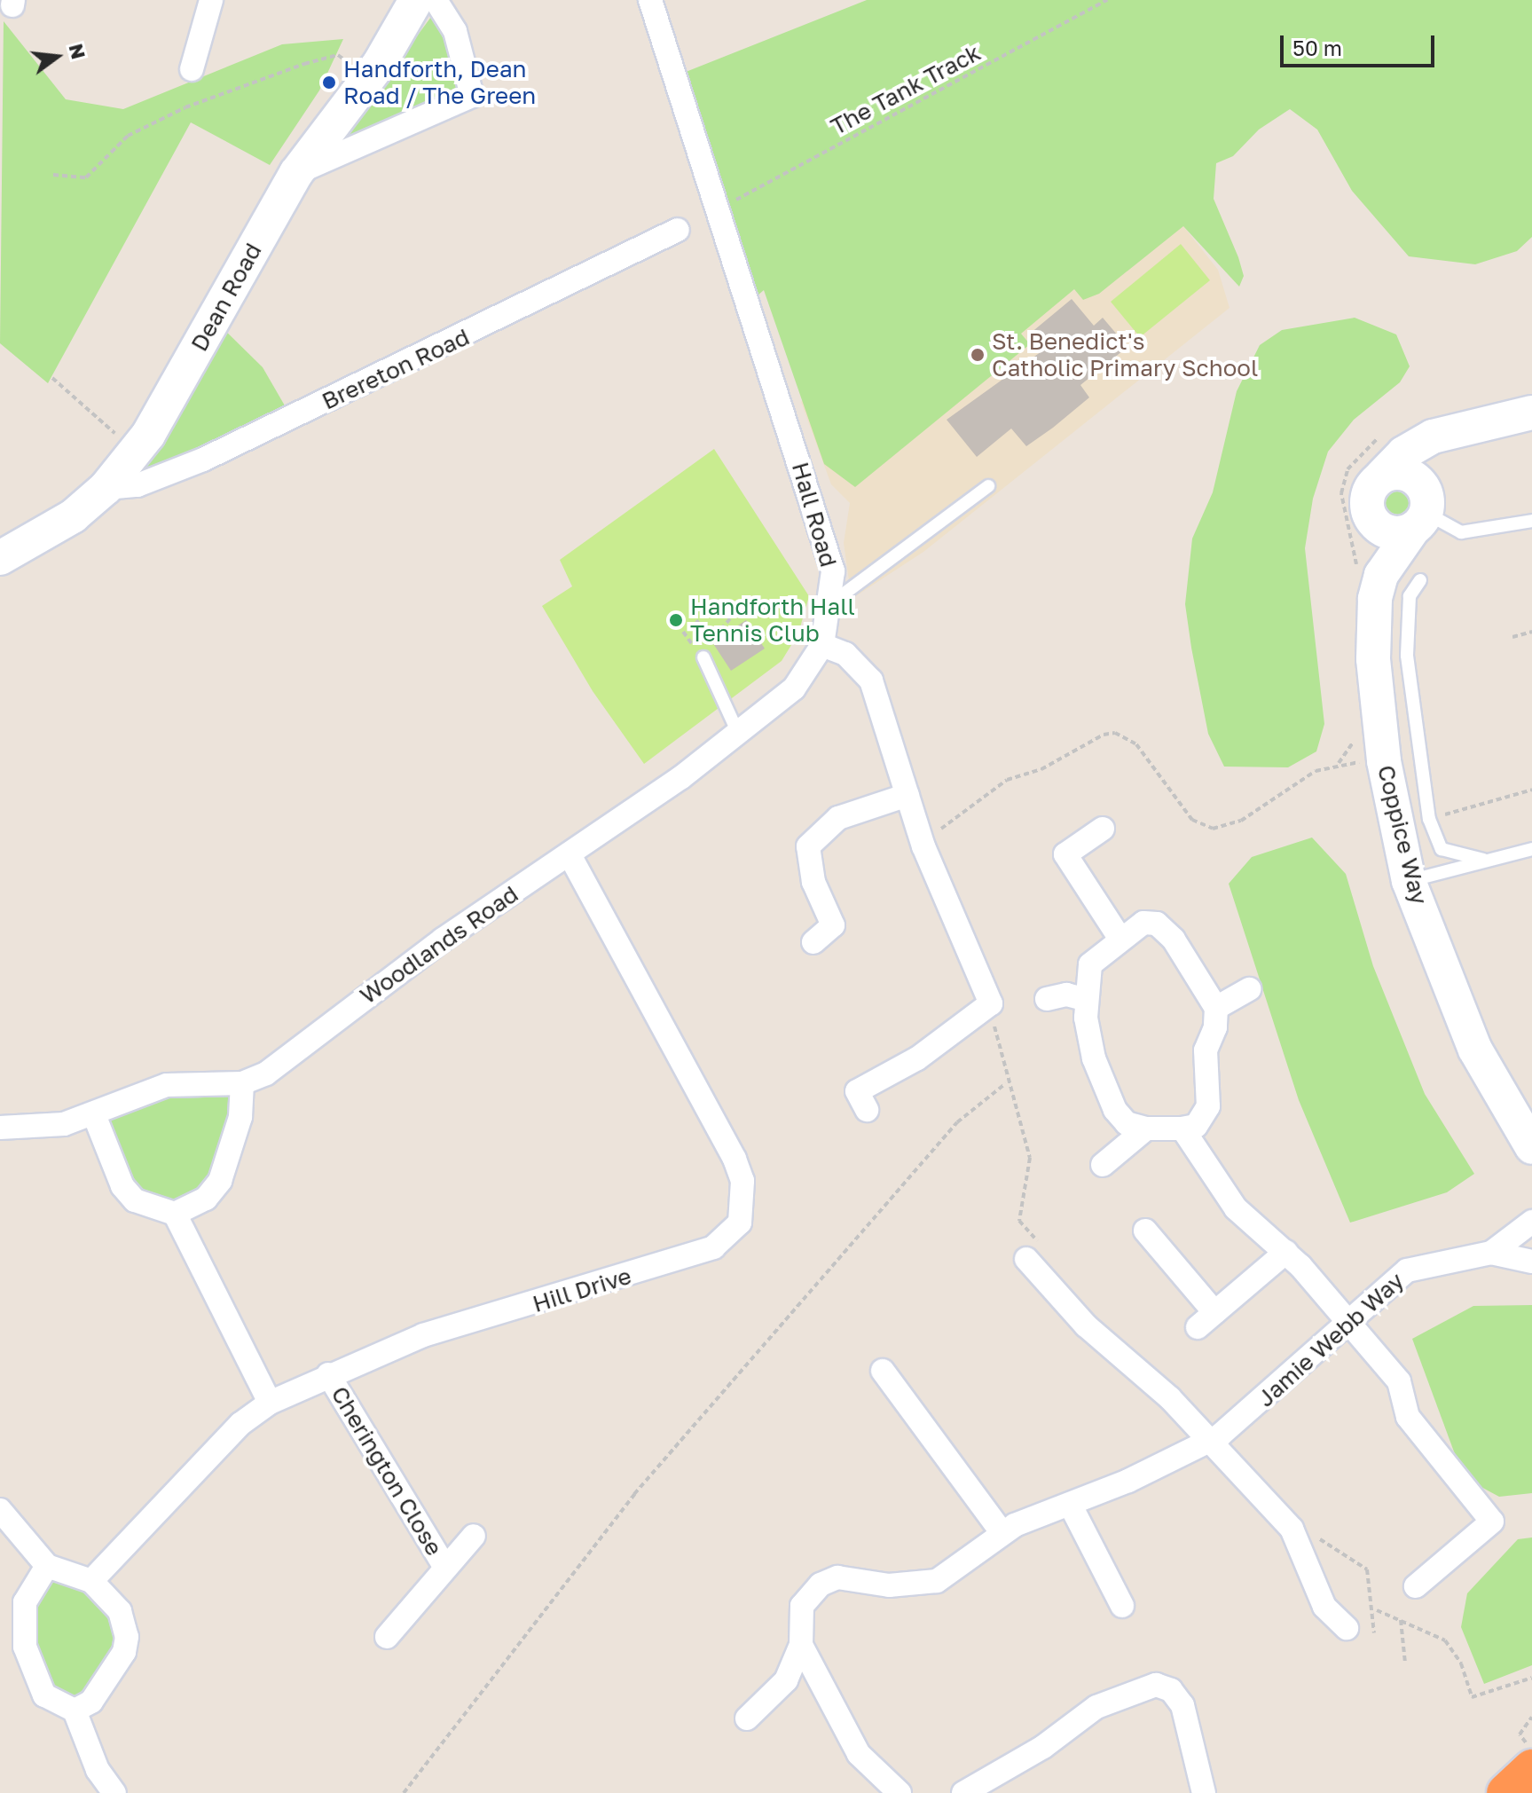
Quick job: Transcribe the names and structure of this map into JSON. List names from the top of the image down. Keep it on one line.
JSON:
{"streets":{"street":["Dean Road","Brereton Road","Hall Road","Coppice Way","Woodlands Road","Hill Drive","Jamie Webb Way","Cherington Close"],"path":["The Tank Track"]},"crossings":[["The Tank Track","Hall Road"],["Dean Road","Brereton Road"],["Hall Road","Woodlands Road"],["Woodlands Road","Hill Drive"],["Hill Drive","Cherington Close"]],"places":["Handforth, Dean Road / The Green","St. Benedict's Catholic Primary School","Handforth Hall Tennis Club"],"scale_bar":"50 m","north":"right"}
